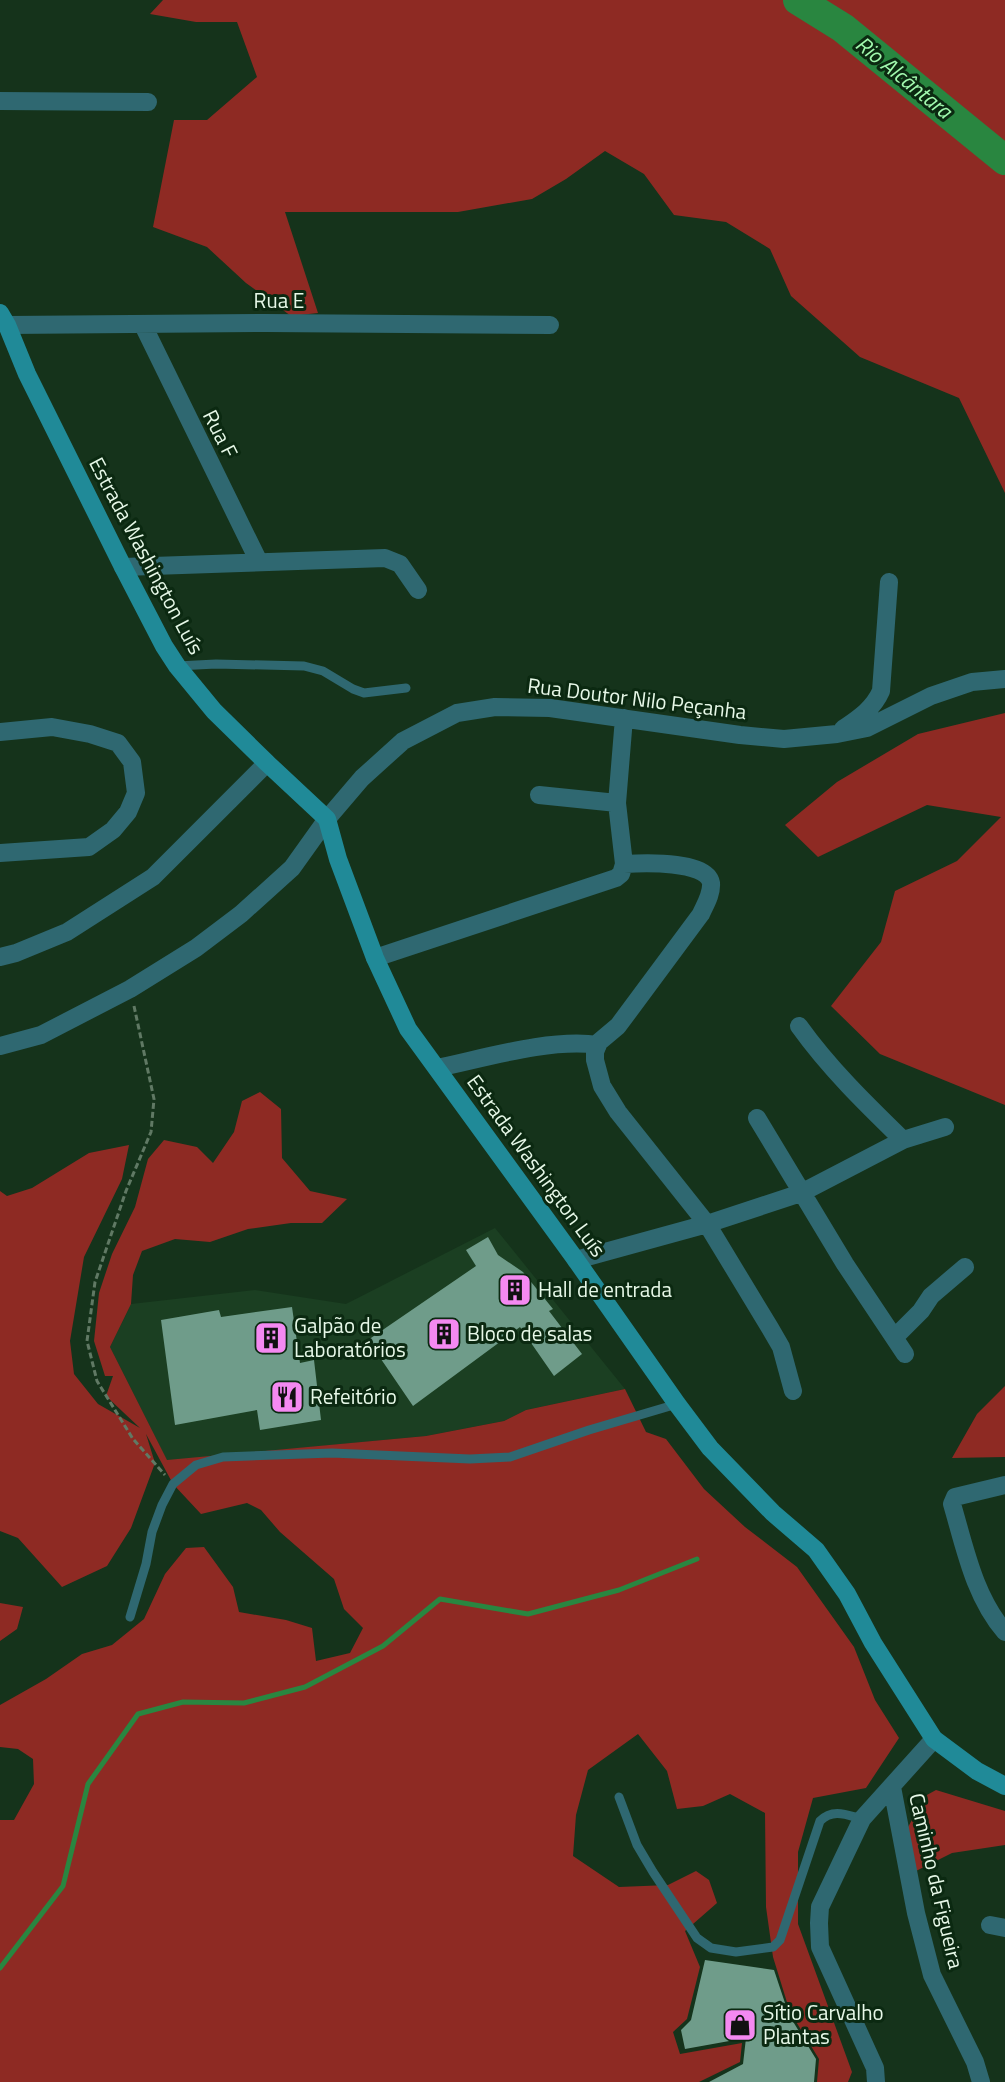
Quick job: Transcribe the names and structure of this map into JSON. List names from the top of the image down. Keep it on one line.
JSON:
{"streets":{"street":["Rua E","Rua F","Estrada Washington Luís","Rua Doutor Nilo Peçanha","Caminho da Figueira"]},"crossings":[["Rua E","Rua F"],["Rua E","Estrada Washington Luís"],["Estrada Washington Luís","Rua Doutor Nilo Peçanha"]],"water":["Rio Alcântara"],"places":{"building":["Hall de entrada","Bloco de salas","Galpão de Laboratórios"],"restaurant":["Refeitório"],"shop":["Sítio Carvalho Plantas"]}}
